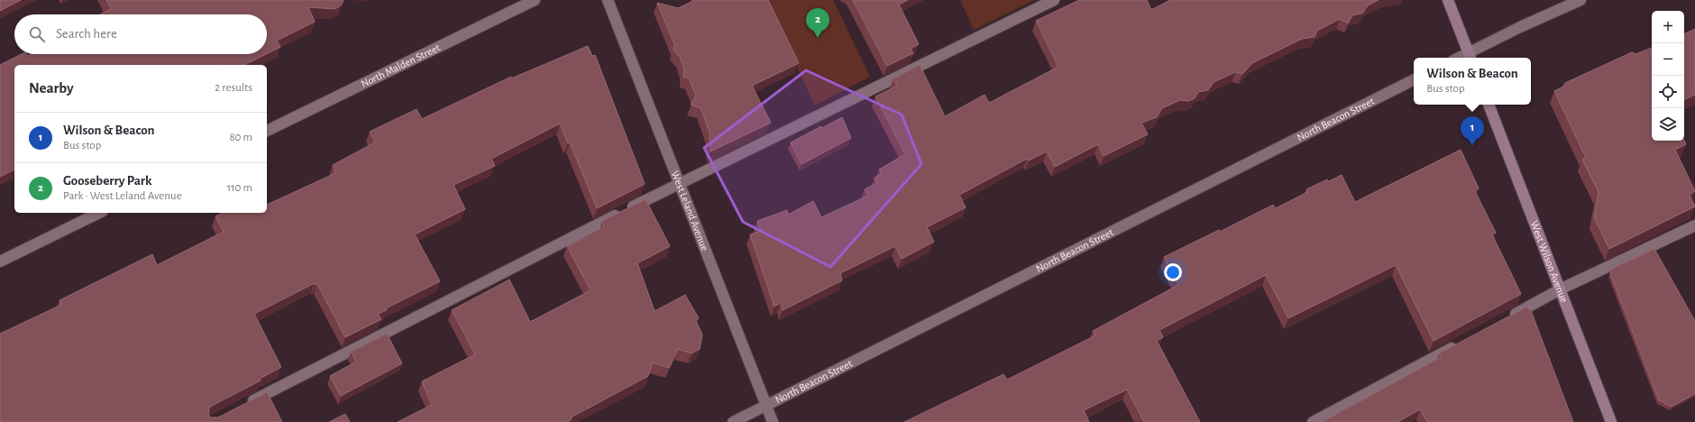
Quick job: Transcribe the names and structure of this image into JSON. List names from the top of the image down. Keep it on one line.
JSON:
{"streets":{"street":["North Malden Street","North Beacon Street","West Leland Avenue","West Wilson Avenue"]},"crossings":[["North Beacon Street","West Leland Avenue"]],"page":{"pins":["2","1"],"map_buttons":["+","−"],"search":"Search here","popup":["Wilson & Beacon","Bus stop"],"heading":["Nearby","2 results"],"list":[{"mark":"1","name":"Wilson & Beacon","note":"Bus stop","value":"80 m"},{"mark":"2","name":"Gooseberry Park","note":"Park · West Leland Avenue","value":"110 m"}]}}
